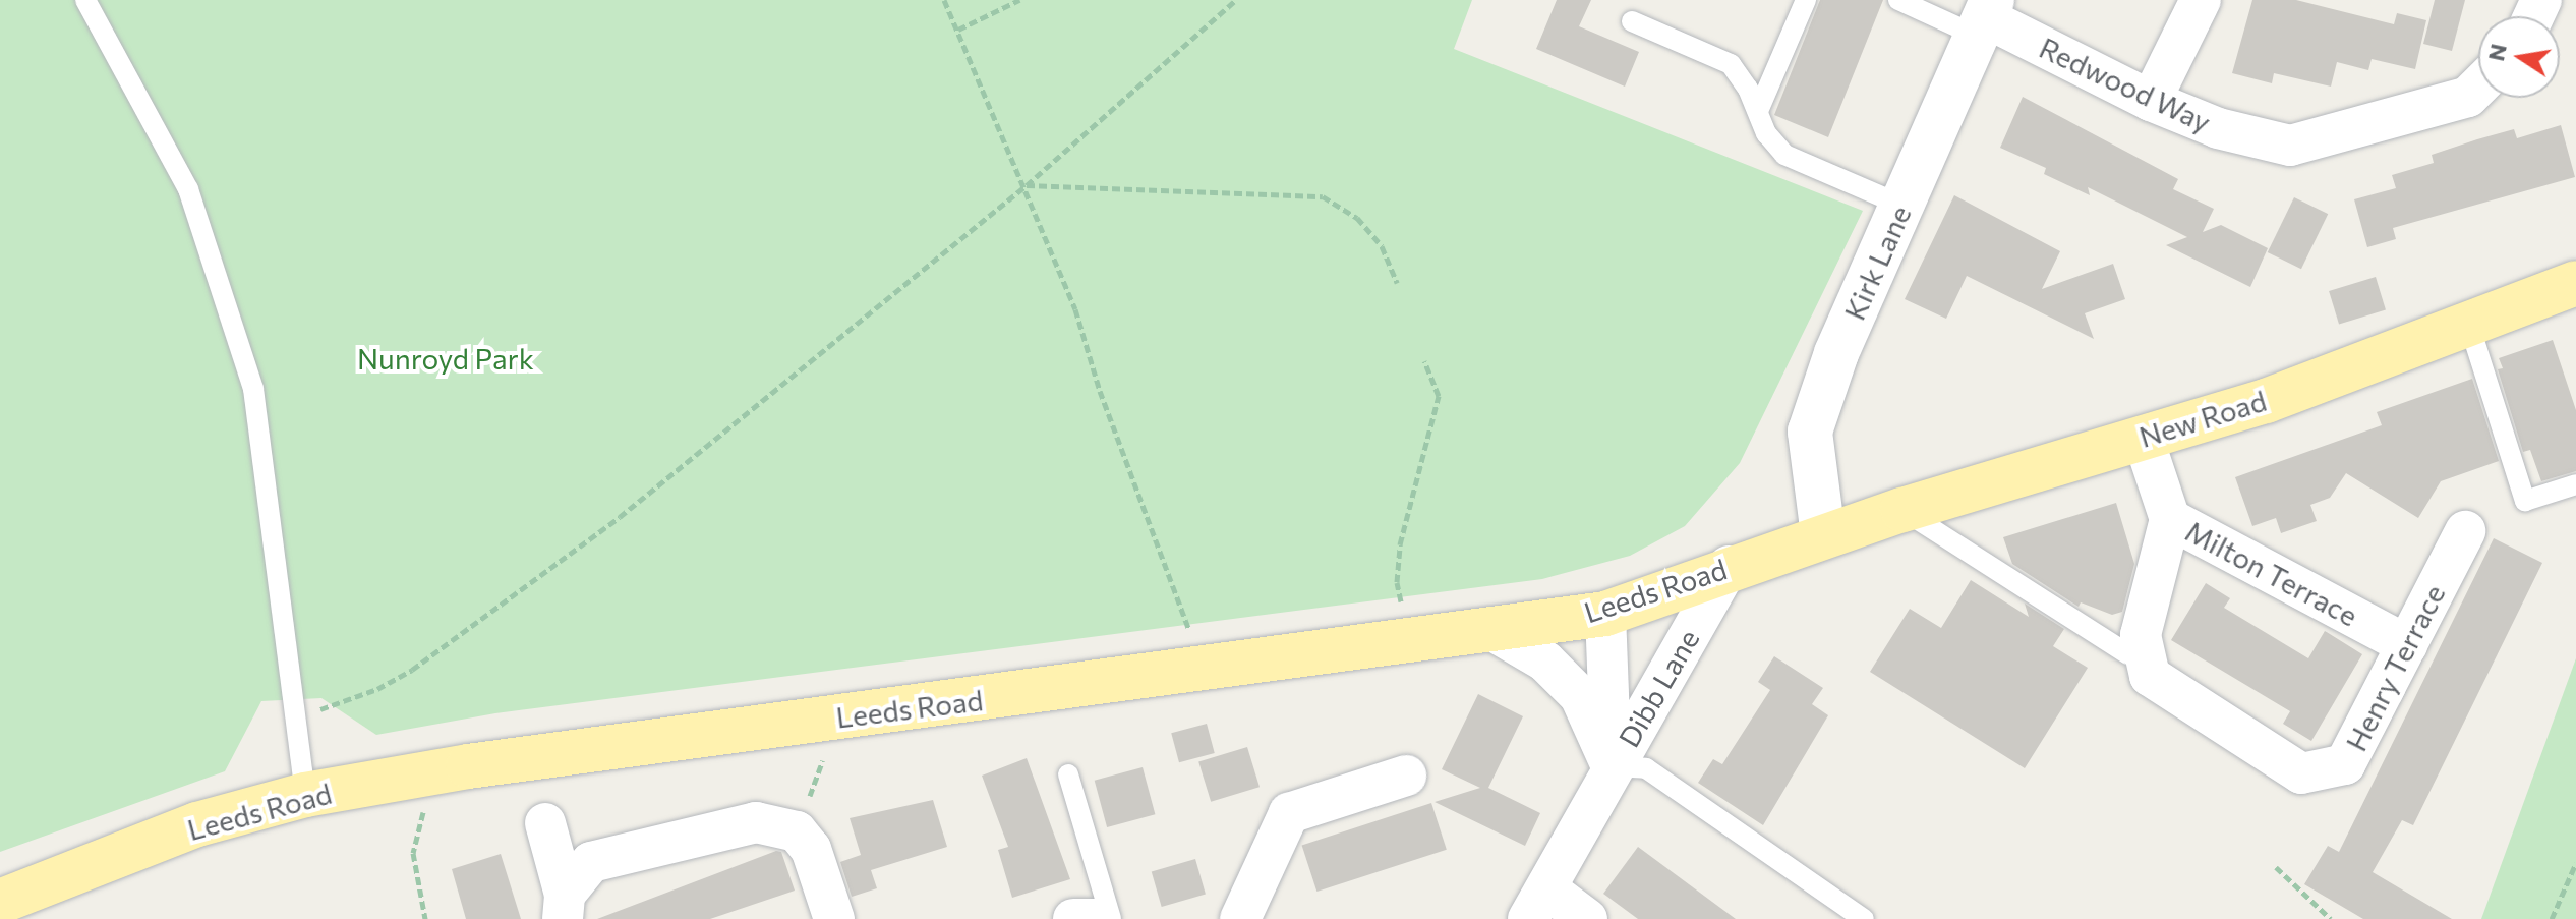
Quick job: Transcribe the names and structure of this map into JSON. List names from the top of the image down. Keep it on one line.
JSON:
{"streets":{"main road":["New Road","Leeds Road"],"street":["Redwood Way","Kirk Lane","Milton Terrace","Henry Terrace","Dibb Lane"]},"crossings":[["Redwood Way","Kirk Lane"],["Kirk Lane","New Road"],["Kirk Lane","Leeds Road"],["New Road","Milton Terrace"],["New Road","Leeds Road"],["Milton Terrace","Henry Terrace"],["Leeds Road","Dibb Lane"]],"parks":["Nunroyd Park"],"north":"left"}
